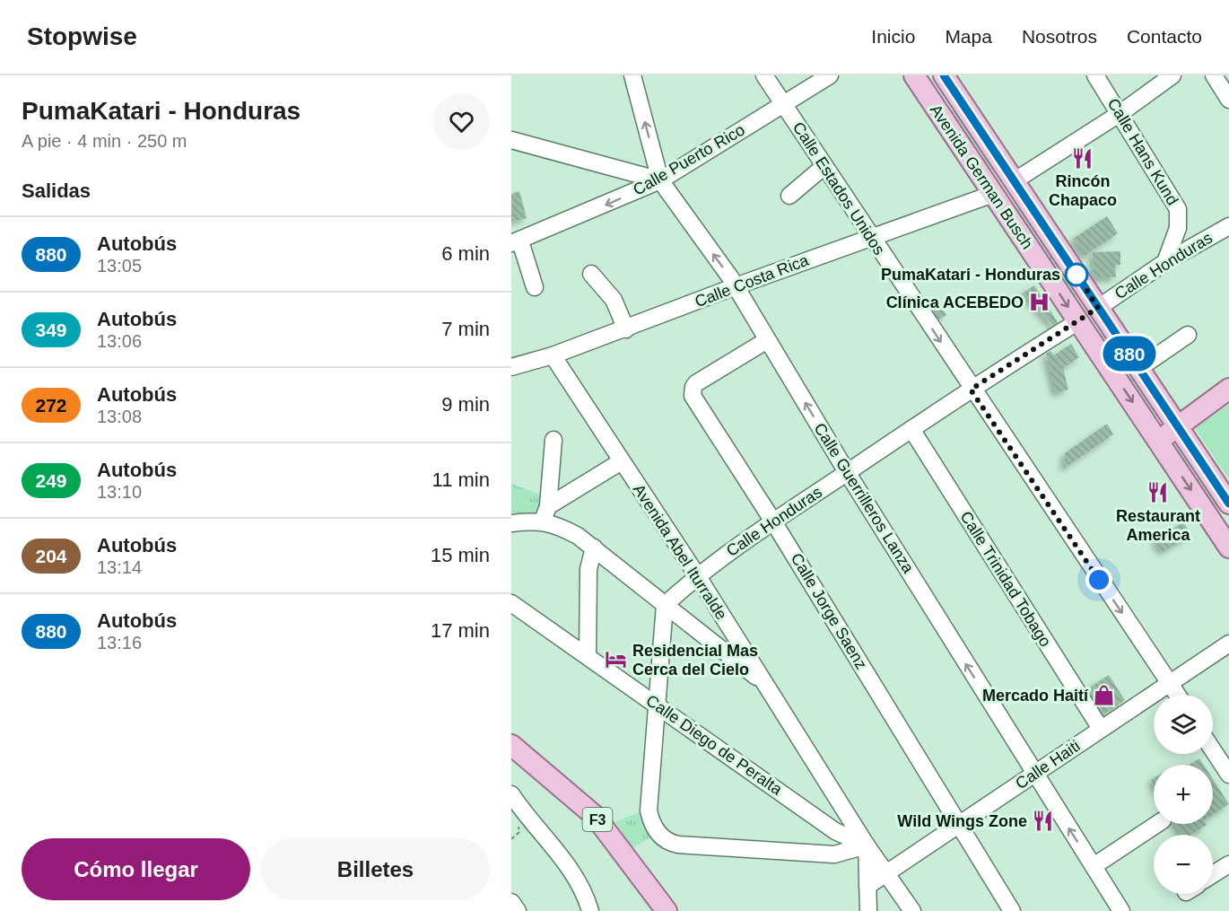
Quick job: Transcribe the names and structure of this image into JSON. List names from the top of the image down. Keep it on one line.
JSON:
{"streets":{"main road":["Avenida German Busch","F3"],"street":["Calle Hans Kund","Calle Puerto Rico","Calle Estados Unidos","Calle Honduras","Calle Costa Rica","Calle Guerrilleros Lanza","Avenida Abel Iturralde","Calle Trinidad Tobago","Calle Jorge Saenz","Calle Diego de Peralta","Calle Haiti"]},"crossings":[["Calle Hans Kund","Calle Honduras"],["Calle Puerto Rico","Calle Estados Unidos"],["Calle Puerto Rico","Calle Guerrilleros Lanza"],["Avenida German Busch","Calle Honduras"],["Avenida German Busch","Calle Costa Rica"],["Calle Estados Unidos","Calle Honduras"],["Calle Estados Unidos","Calle Costa Rica"],["Calle Estados Unidos","Calle Haiti"],["Calle Honduras","Calle Guerrilleros Lanza"],["Calle Honduras","Avenida Abel Iturralde"],["Calle Honduras","Calle Trinidad Tobago"],["Calle Honduras","Calle Jorge Saenz"],["Calle Costa Rica","Calle Guerrilleros Lanza"],["Calle Costa Rica","Avenida Abel Iturralde"],["Calle Guerrilleros Lanza","Calle Jorge Saenz"],["Calle Guerrilleros Lanza","Calle Haiti"],["Avenida Abel Iturralde","Calle Diego de Peralta"],["Avenida Abel Iturralde","Calle Haiti"],["Calle Trinidad Tobago","Calle Haiti"],["Calle Jorge Saenz","Calle Haiti"]],"one_way":["Calle Puerto Rico","Calle Estados Unidos","Calle Guerrilleros Lanza"],"places":{"restaurant":["Rincón Chapaco","Restaurant America","Wild Wings Zone"],"other":["PumaKatari - Honduras"],"hospital":["Clínica ACEBEDO"],"hotel":["Residencial Mas Cerca del Cielo"],"shop":["Mercado Haití"]},"lines":["bus line 880"],"page":{"header":"Stopwise","nav":["Inicio","Mapa","Nosotros","Contacto"],"heading":[["PumaKatari - Honduras","A pie · 4 min · 250 m"],"Salidas"],"on_map":"880","list":[{"mark":"880","name":"Autobús","note":"13:05","value":"6 min"},{"mark":"349","name":"Autobús","note":"13:06","value":"7 min"},{"mark":"272","name":"Autobús","note":"13:08","value":"9 min"},{"mark":"249","name":"Autobús","note":"13:10","value":"11 min"},{"mark":"204","name":"Autobús","note":"13:14","value":"15 min"},{"mark":"880","name":"Autobús","note":"13:16","value":"17 min"}],"map_buttons":["+","−"],"buttons":["Cómo llegar","Billetes"]}}
